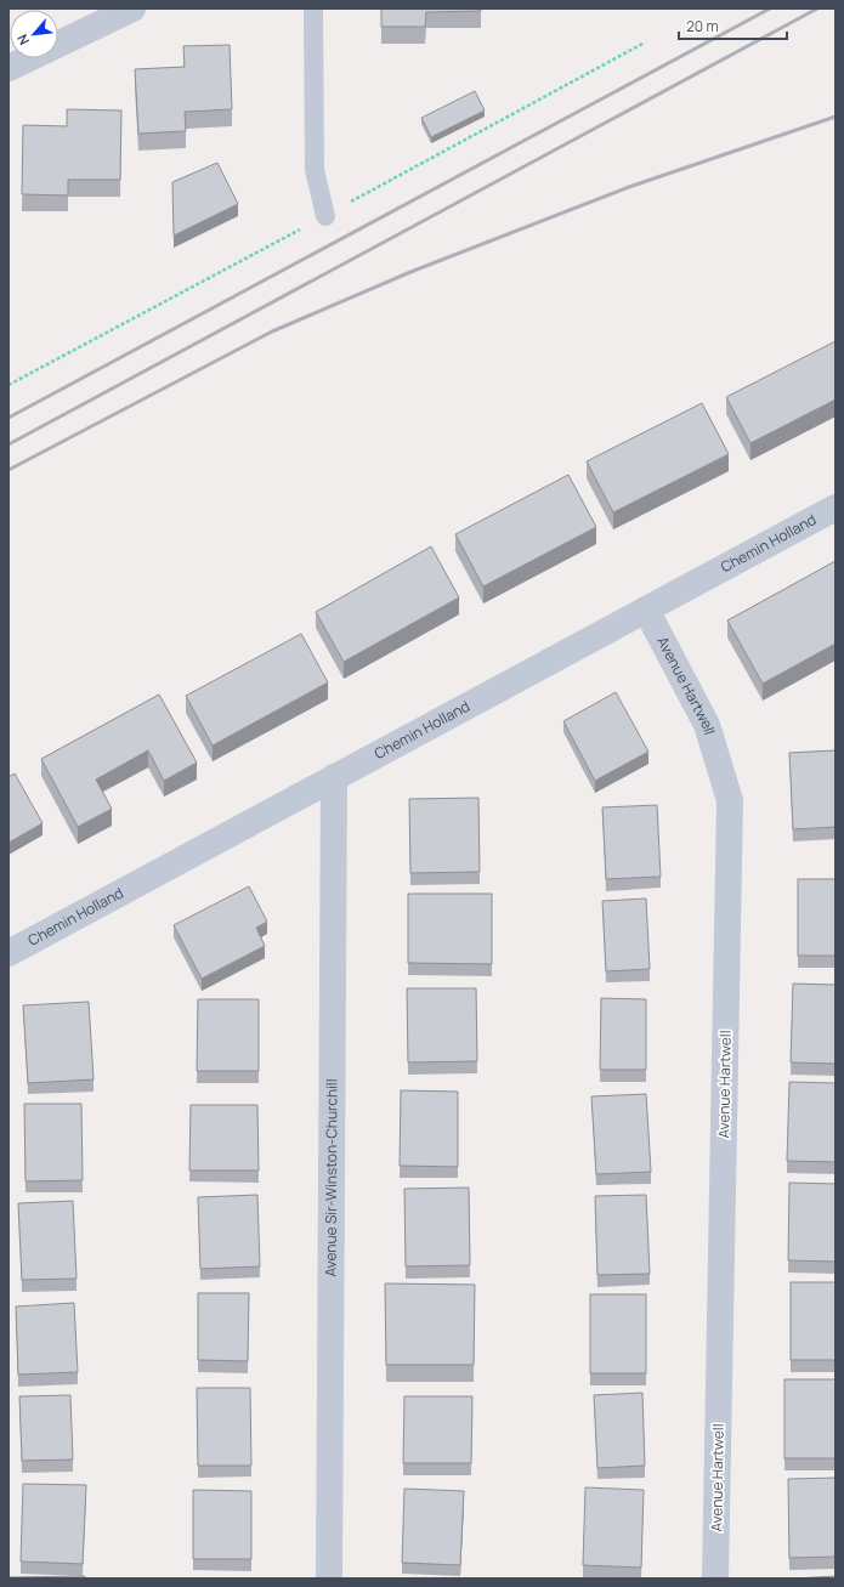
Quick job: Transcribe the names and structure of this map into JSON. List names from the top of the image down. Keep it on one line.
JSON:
{"streets":{"street":["Chemin Holland","Avenue Hartwell","Avenue Sir-Winston-Churchill"]},"crossings":[["Chemin Holland","Avenue Hartwell"],["Chemin Holland","Avenue Sir-Winston-Churchill"]],"scale_bar":"20 m","north":"bottom left"}
